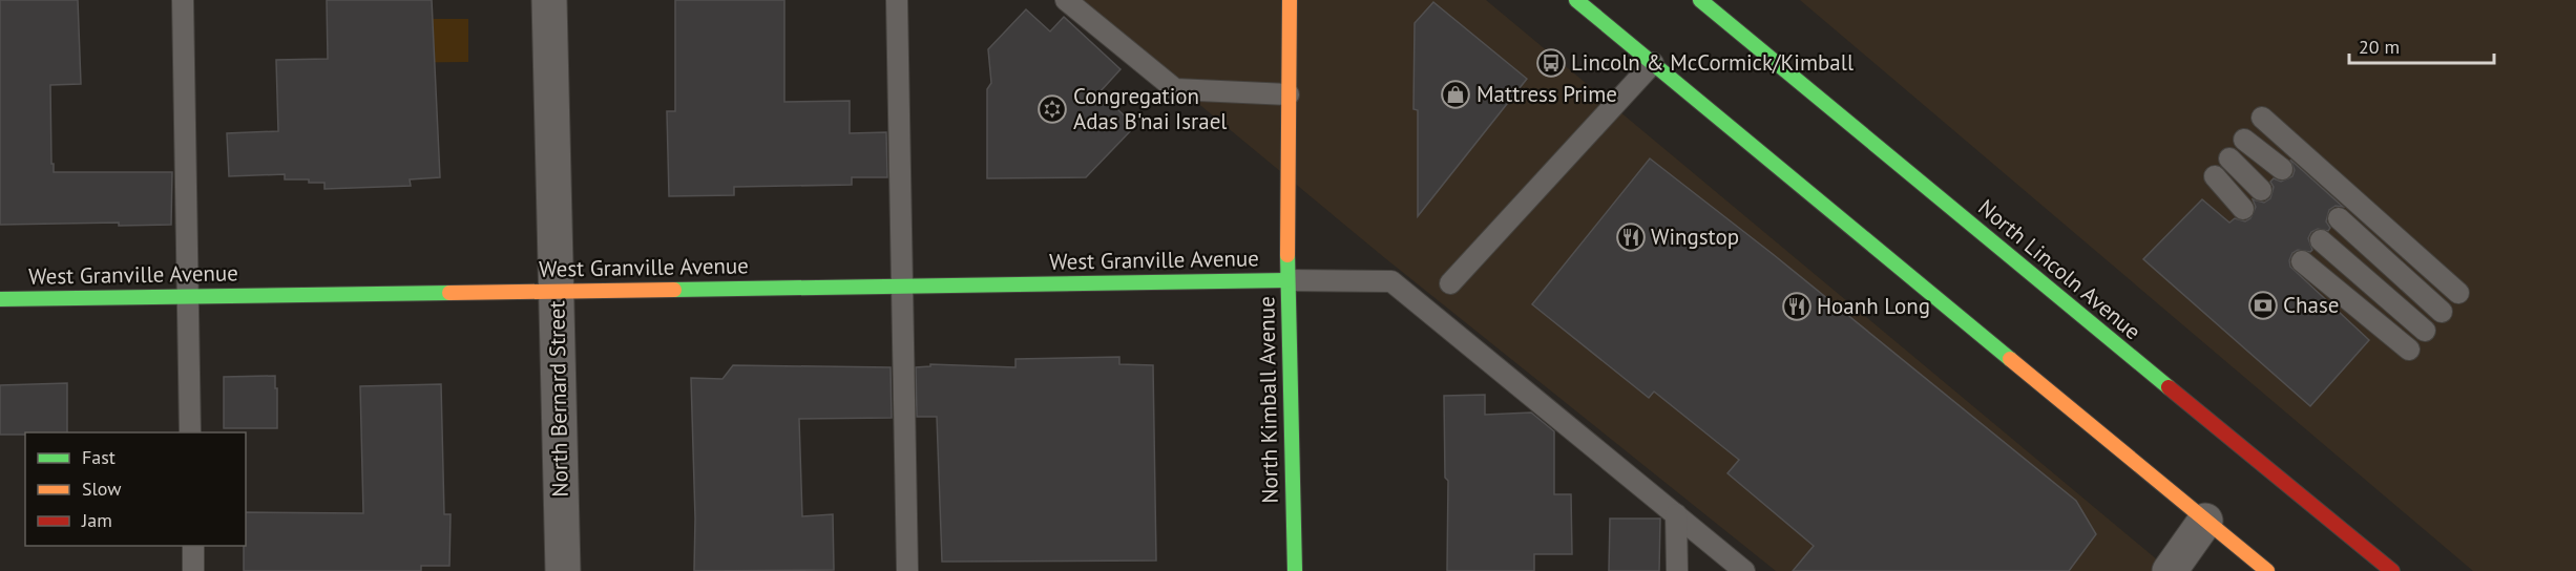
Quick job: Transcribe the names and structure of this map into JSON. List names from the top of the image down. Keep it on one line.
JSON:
{"streets":{"street":["West Granville Avenue","North Lincoln Avenue","North Bernard Street","North Kimball Avenue"]},"crossings":[["West Granville Avenue","North Bernard Street"],["West Granville Avenue","North Kimball Avenue"]],"places":{"bus stop":["Lincoln & McCormick/Kimball"],"shop":["Mattress Prime"],"synagogue":["Congregation Adas B'nai Israel"],"restaurant":["Wingstop","Hoanh Long"],"bank":["Chase"]},"legend":["Fast","Slow","Jam"],"scale_bar":"20 m"}
